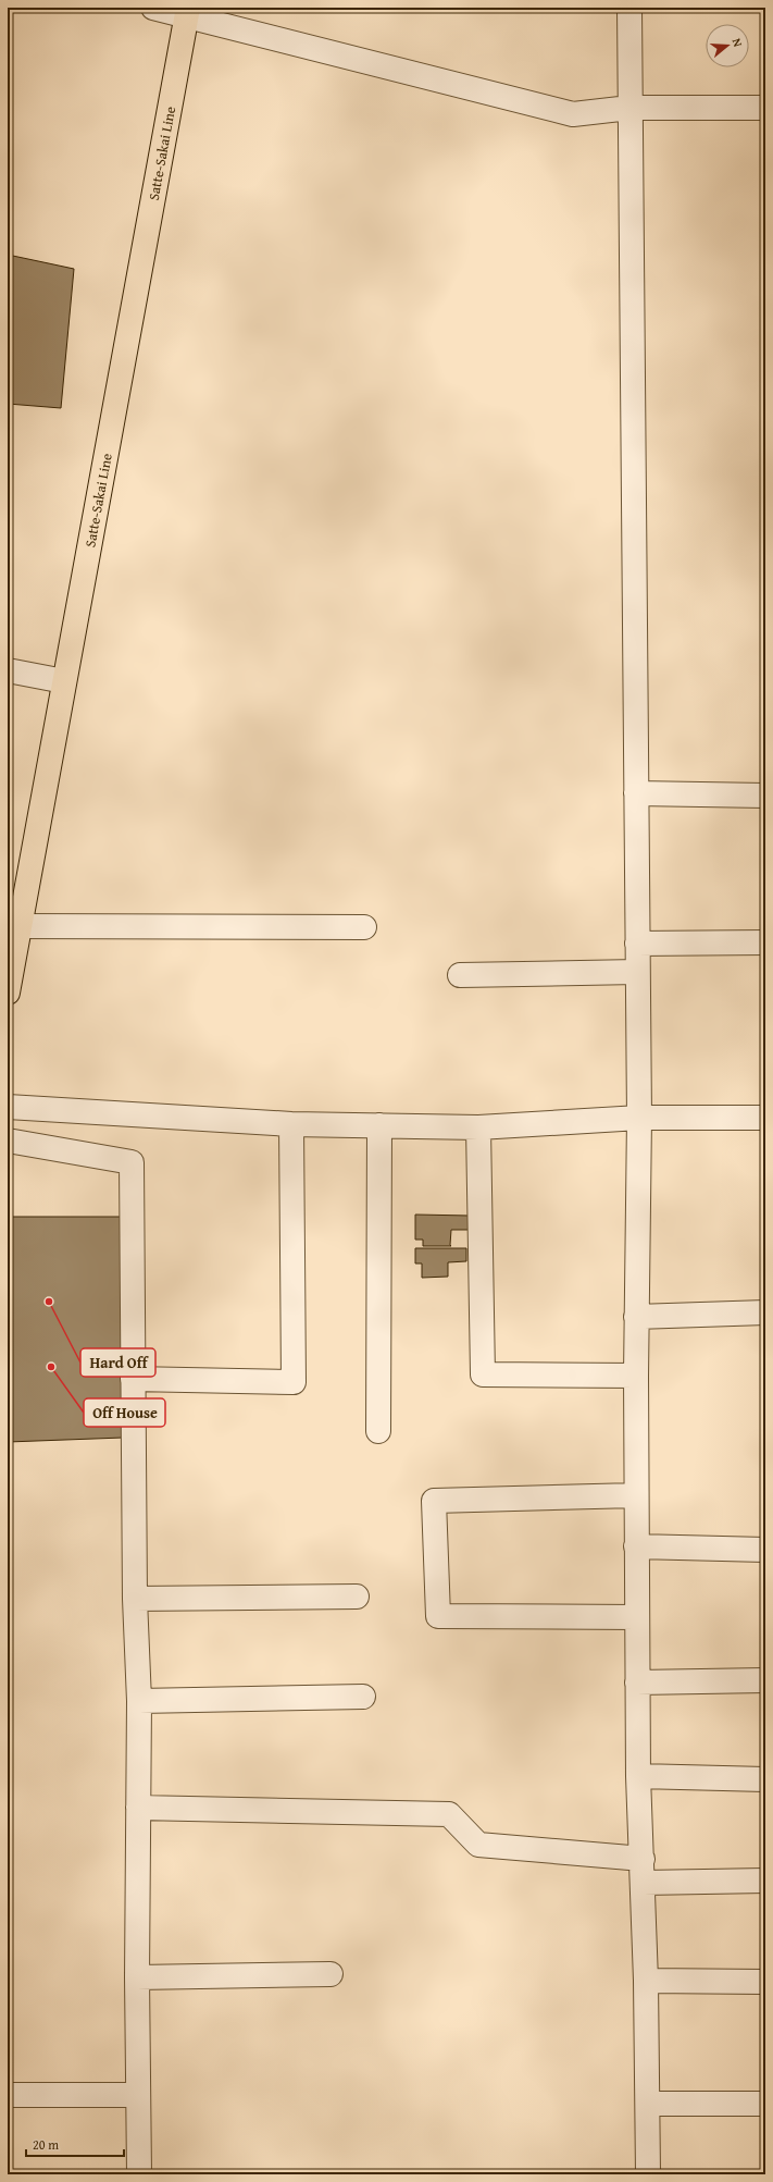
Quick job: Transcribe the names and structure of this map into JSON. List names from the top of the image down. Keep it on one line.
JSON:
{"streets":{"main road":["Satte-Sakai Line"]},"places":["Hard Off","Off House"],"scale_bar":"20 m","north":"right"}
